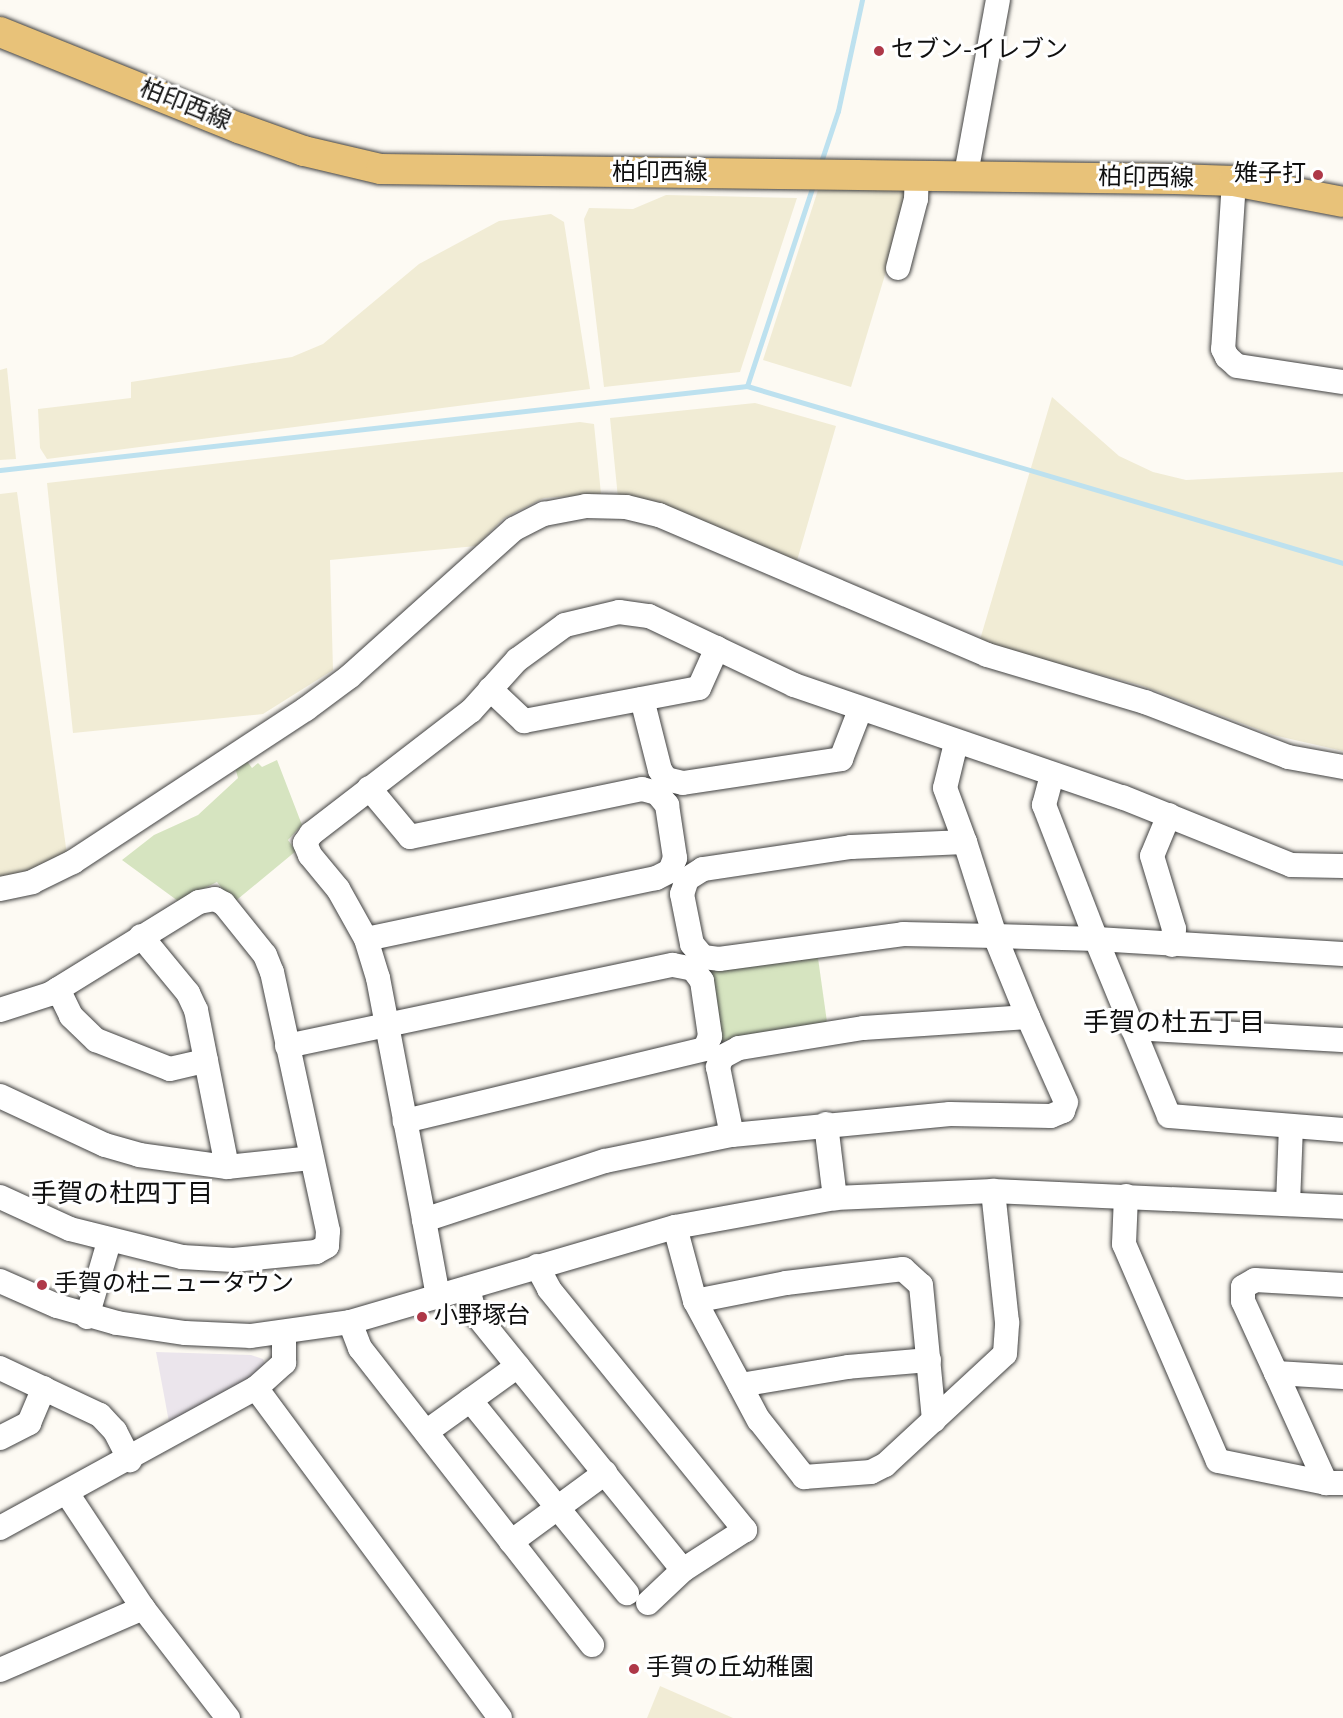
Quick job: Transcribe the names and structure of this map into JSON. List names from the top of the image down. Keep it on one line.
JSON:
{"streets":{"main road":["柏印西線"]},"districts":["手賀の杜五丁目","手賀の杜四丁目"],"places":["セブン-イレブン","雉子打","手賀の杜ニュータウン","小野塚台","手賀の丘幼稚園"]}
